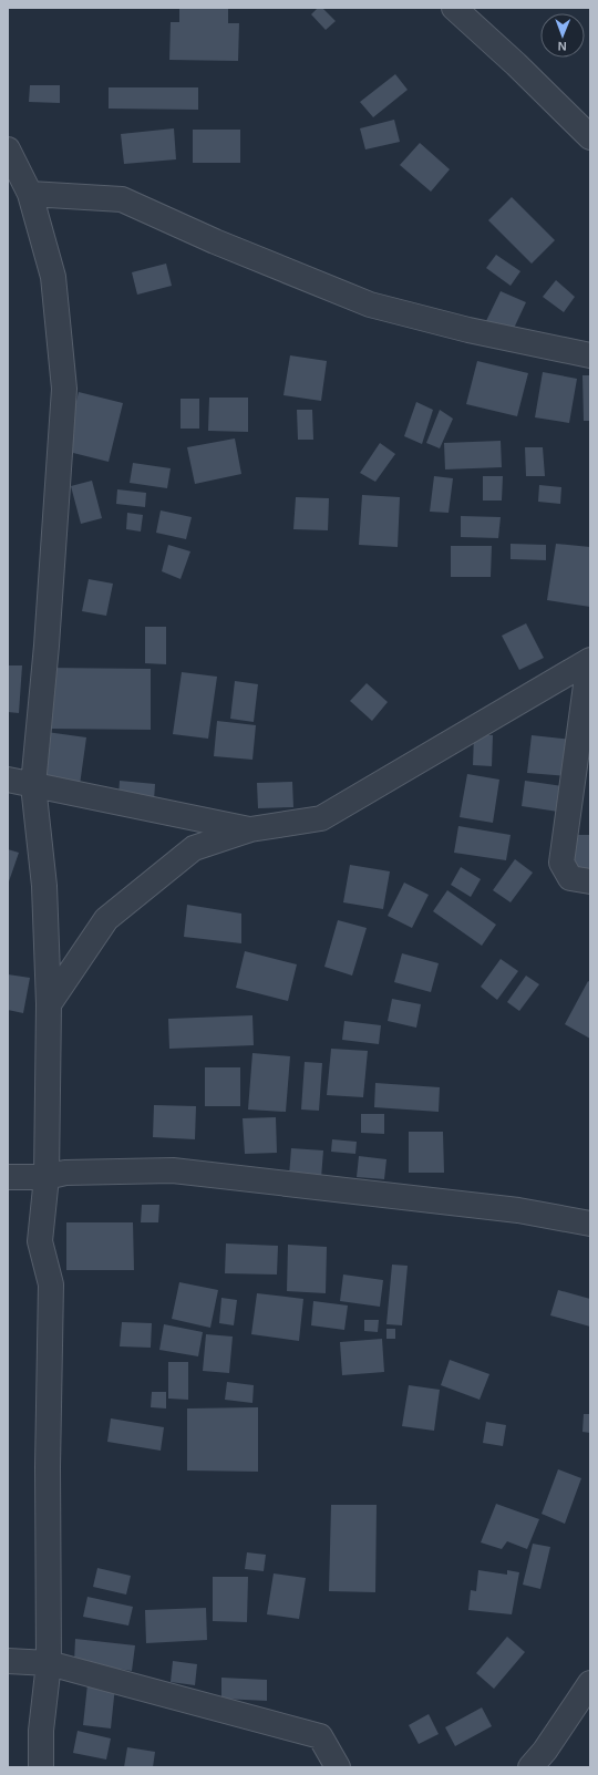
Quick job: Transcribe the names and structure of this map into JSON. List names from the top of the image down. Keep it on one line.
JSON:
{"north":"bottom"}
